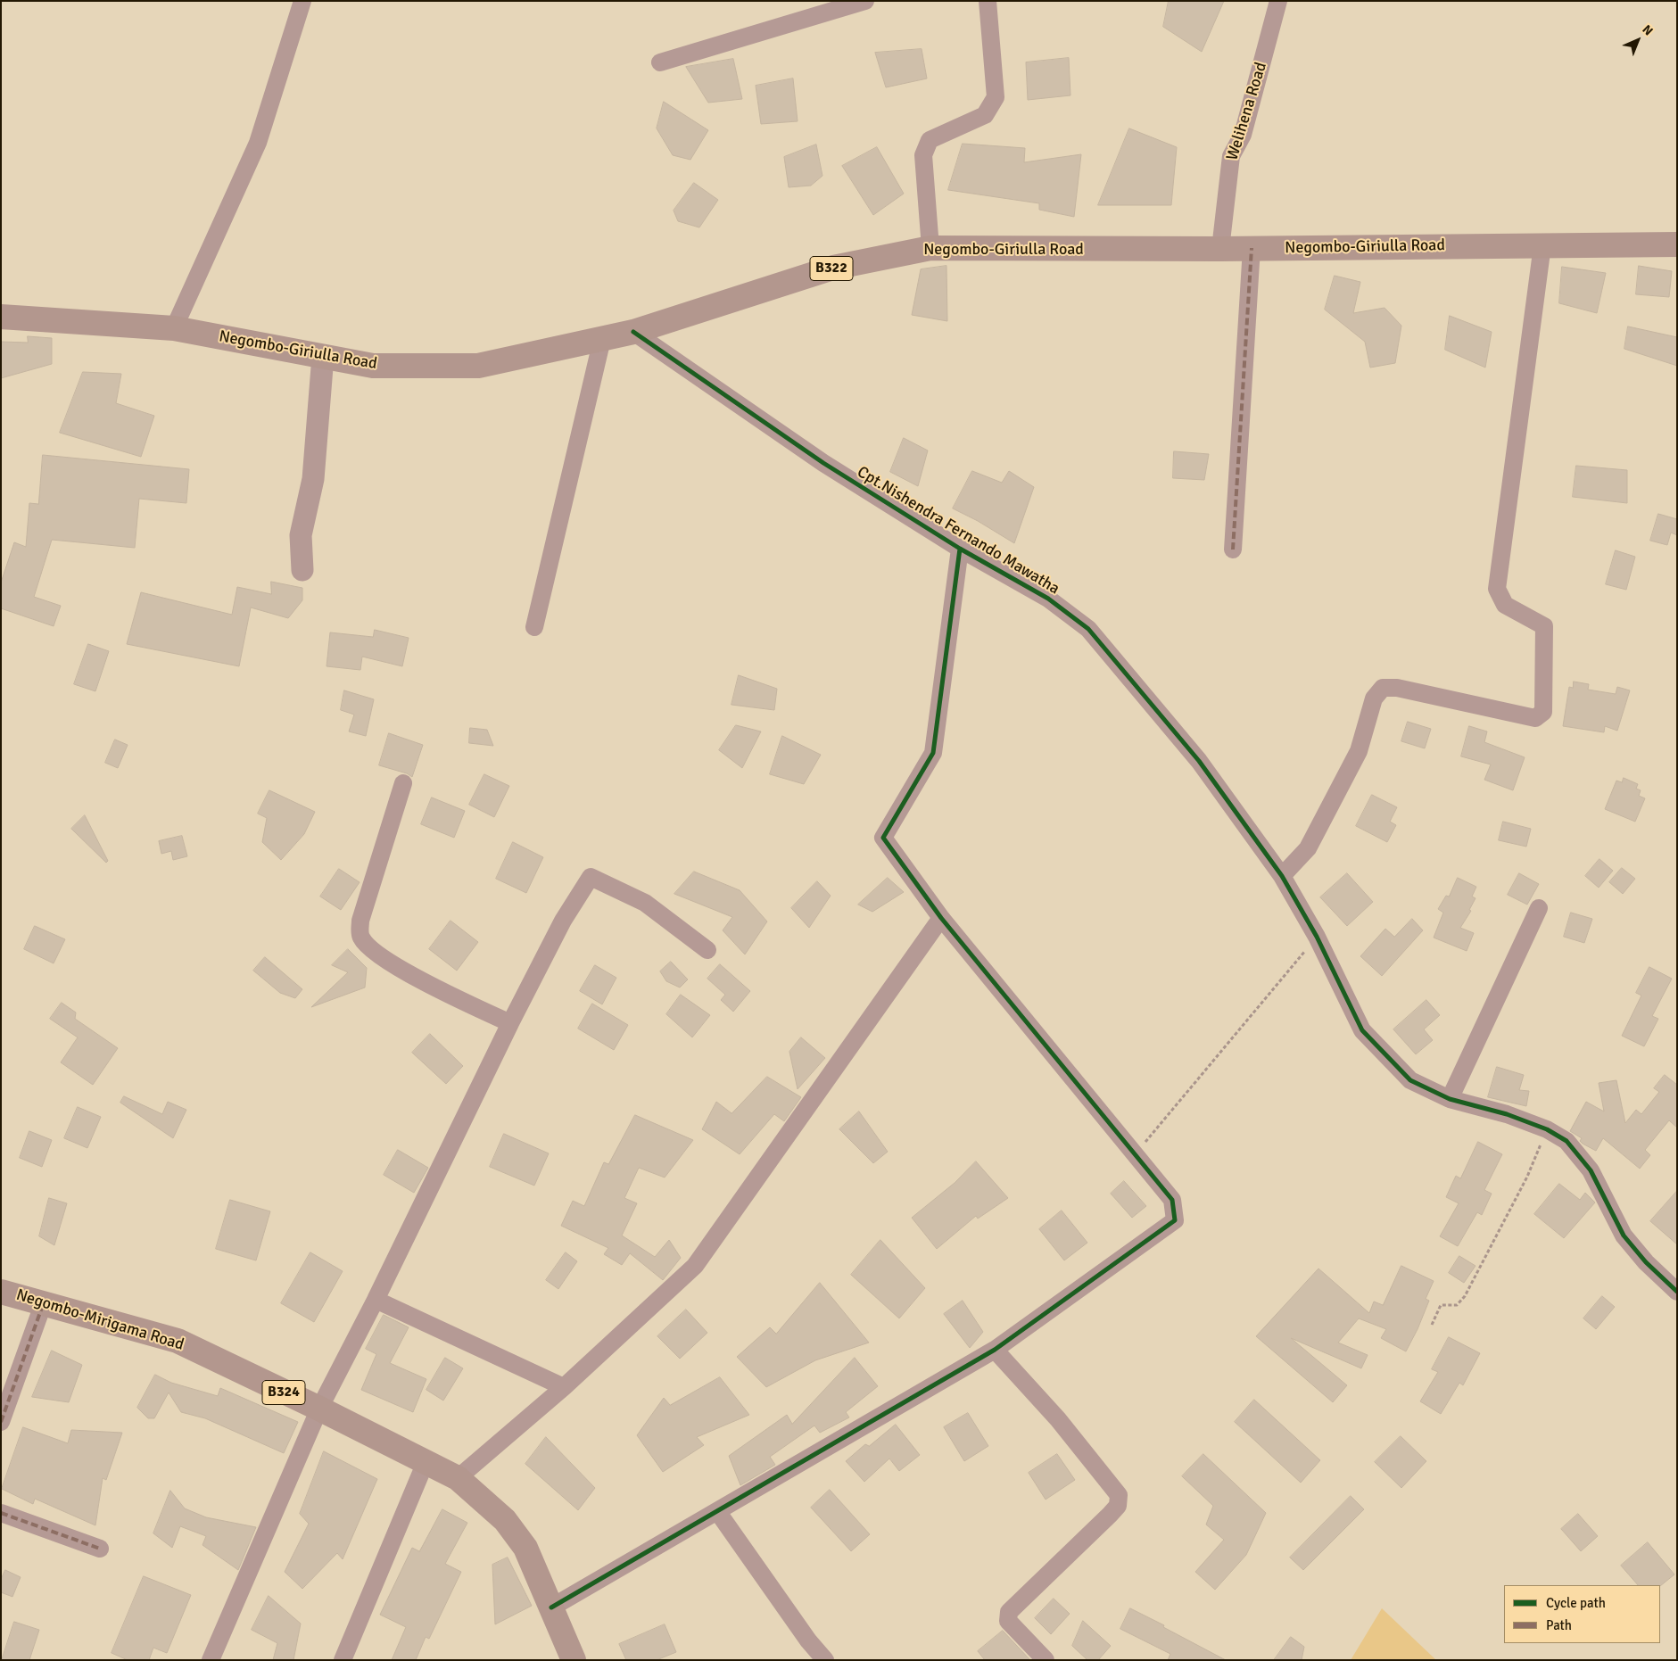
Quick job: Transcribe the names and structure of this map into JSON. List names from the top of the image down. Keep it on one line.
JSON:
{"streets":{"main road":["Negombo-Giriulla Road","B322","Negombo-Mirigama Road","B324"],"street":["Welihena Road","Cpt.Nishendra Fernando Mawatha"]},"crossings":[["Welihena Road","Negombo-Giriulla Road"],["Negombo-Giriulla Road","Cpt.Nishendra Fernando Mawatha"]],"legend":["Cycle path","Path"],"north":"top right"}
